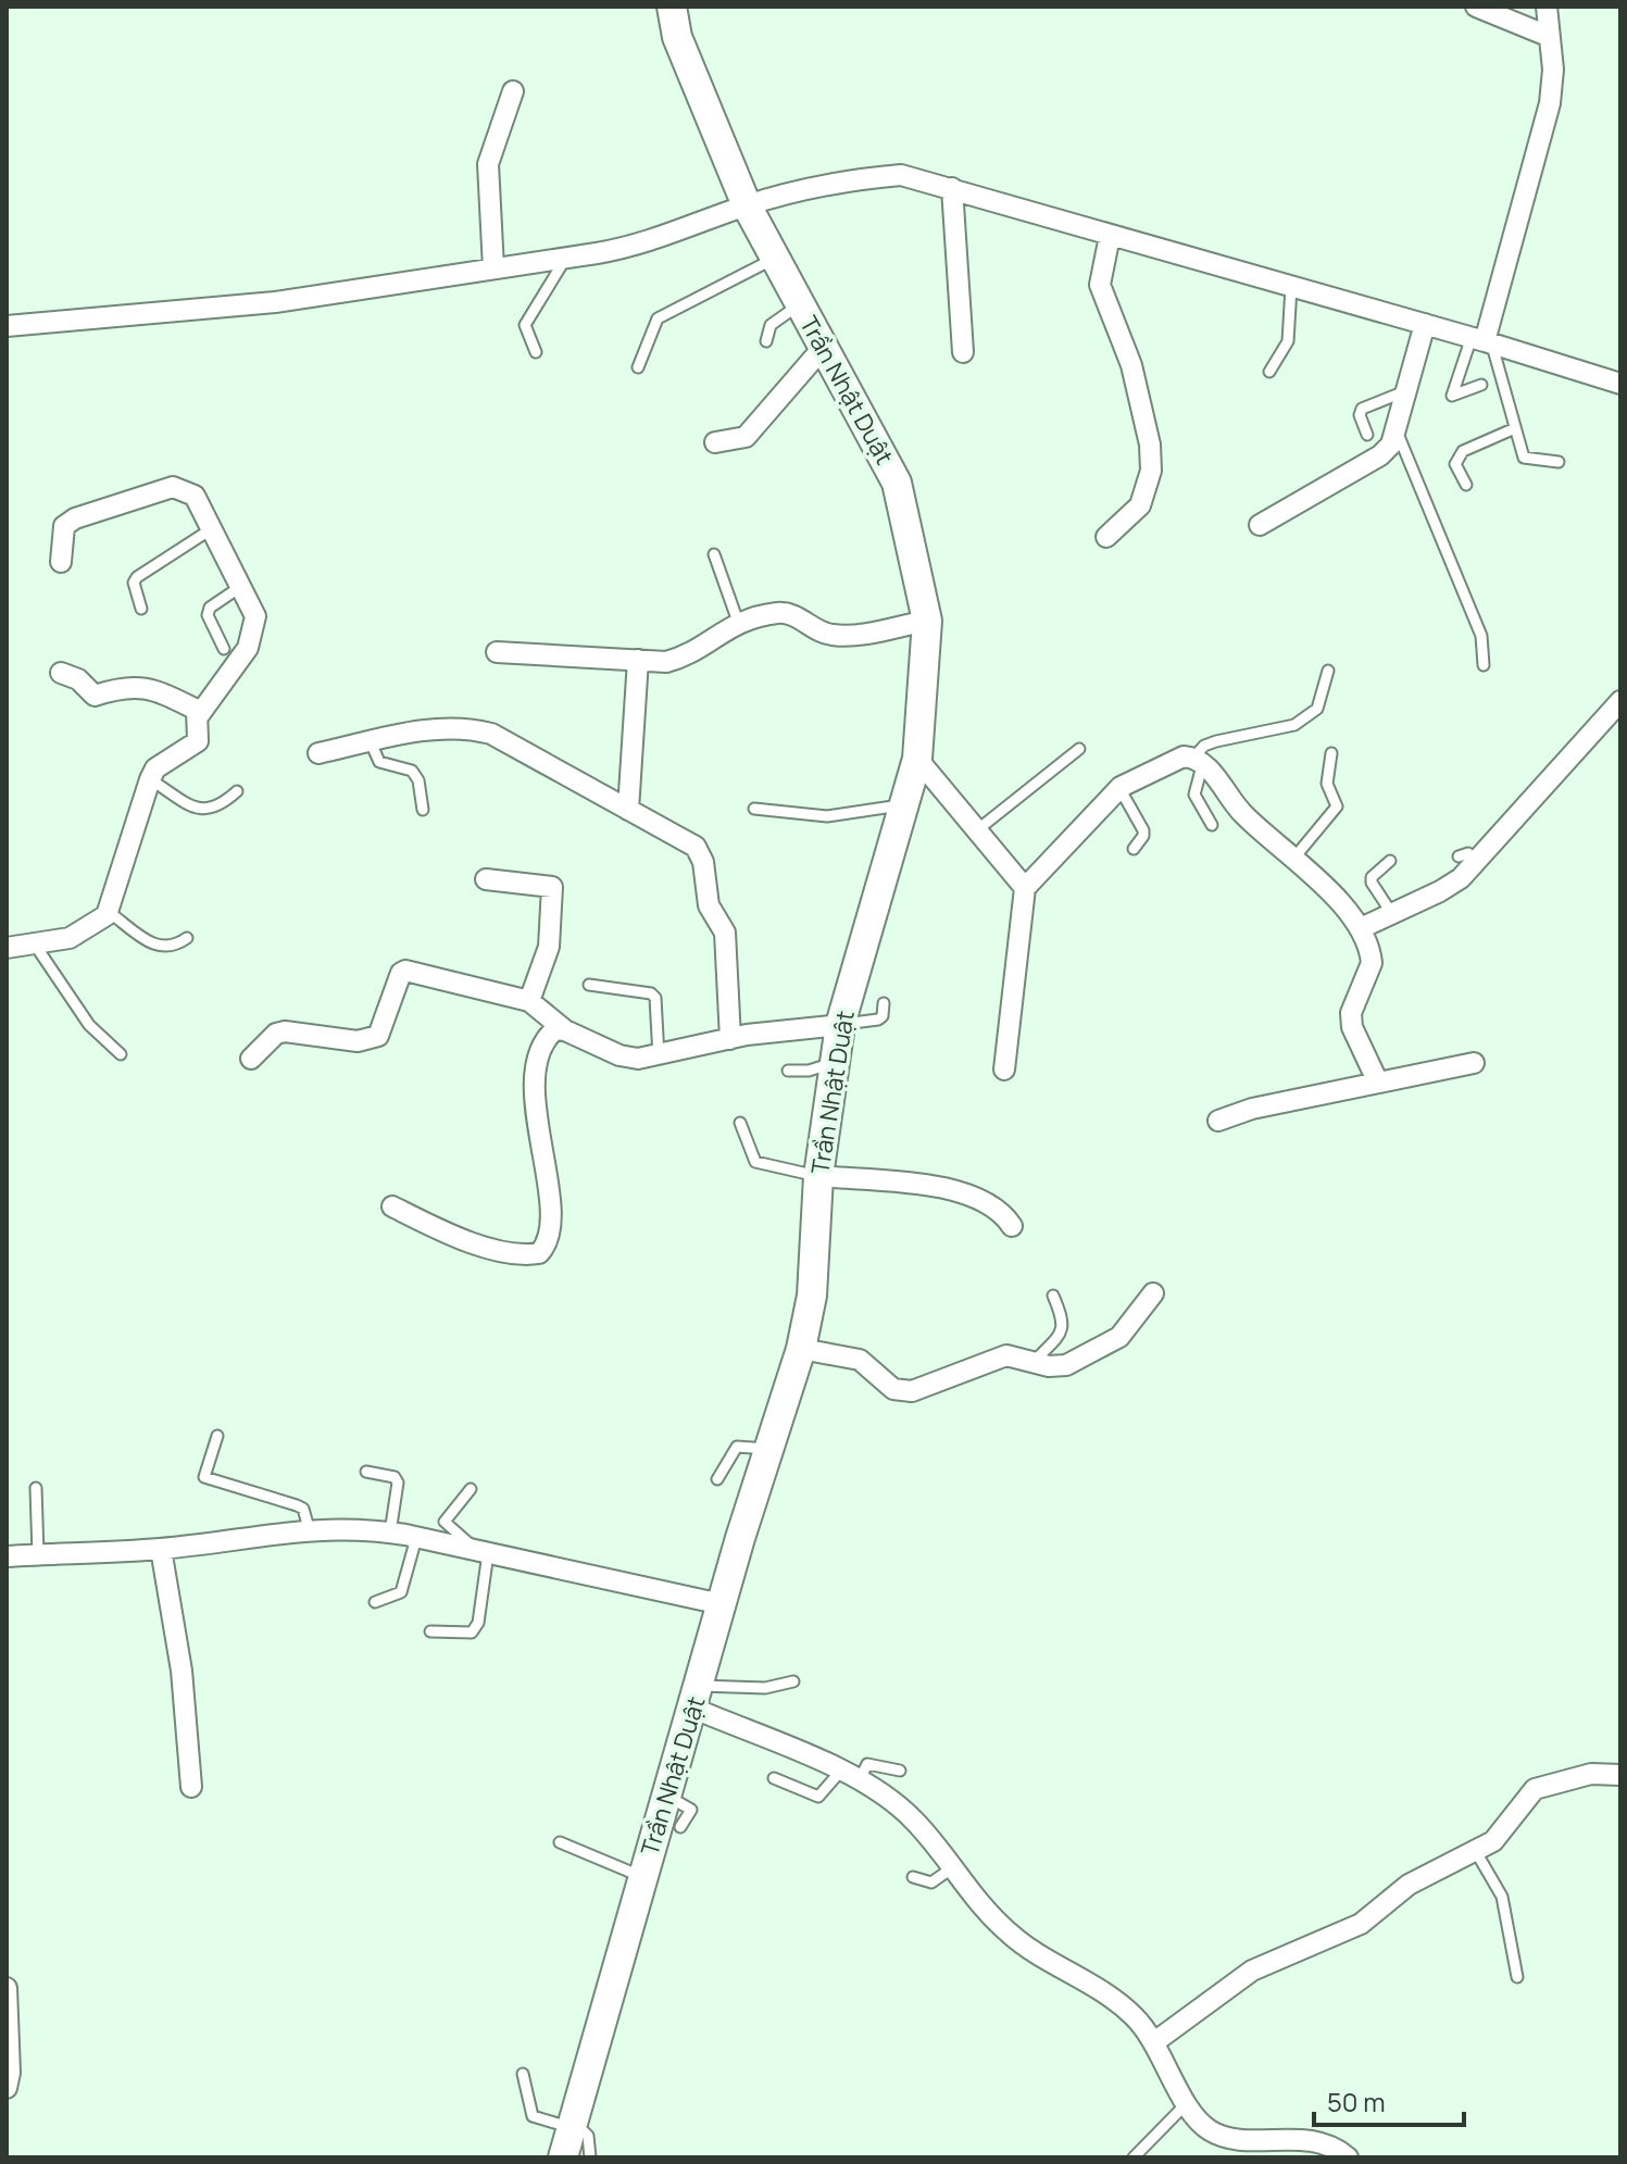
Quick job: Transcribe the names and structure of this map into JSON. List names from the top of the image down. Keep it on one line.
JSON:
{"streets":{"main road":["Trần Nhật Duật"]},"scale_bar":"50 m"}
